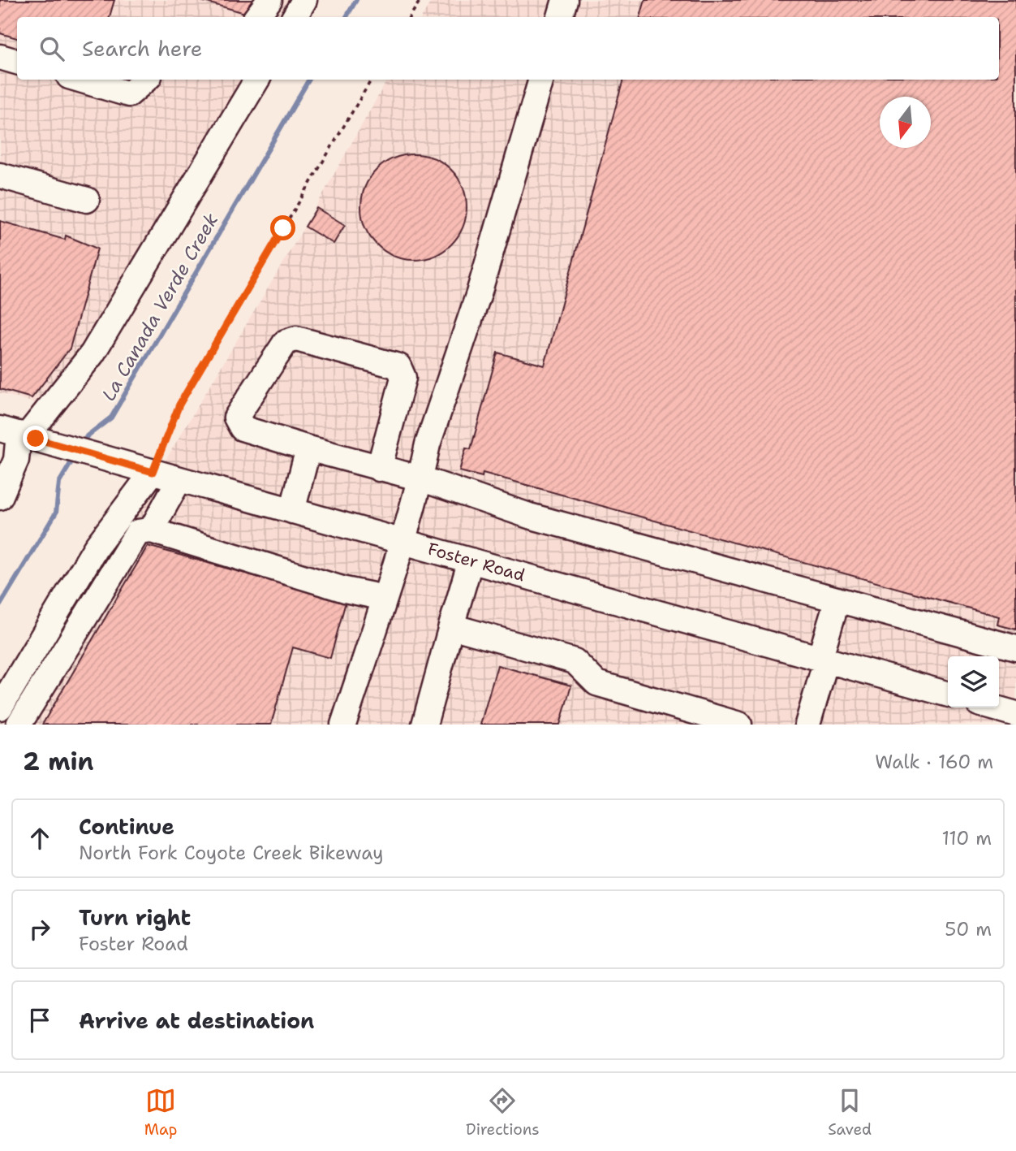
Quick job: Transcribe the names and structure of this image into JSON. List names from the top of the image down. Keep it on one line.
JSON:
{"streets":{"street":["Foster Road"]},"water":["La Canada Verde Creek"],"north":"bottom","page":{"search":"Search here","heading":["2 min","Walk · 160 m"],"list":[["Continue","North Fork Coyote Creek Bikeway","110 m"],["Turn right","Foster Road","50 m"],"Arrive at destination"],"nav":["Map","Directions","Saved"]}}
